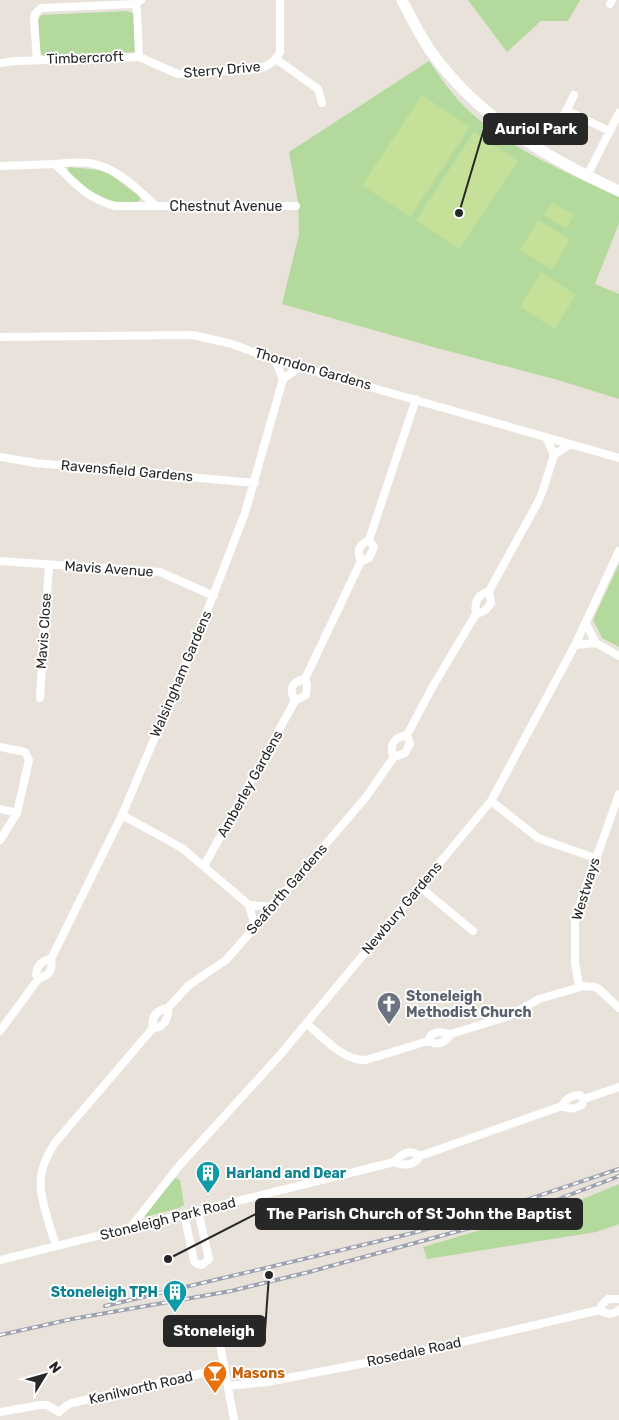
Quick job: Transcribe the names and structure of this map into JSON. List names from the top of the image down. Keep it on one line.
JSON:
{"streets":{"street":["Timbercroft","Sterry Drive","Chestnut Avenue","Thorndon Gardens","Ravensfield Gardens","Mavis Avenue","Mavis Close","Walsingham Gardens","Amberley Gardens","Seaforth Gardens","Westways","Newbury Gardens","Stoneleigh Park Road","Rosedale Road","Kenilworth Road"]},"crossings":[["Timbercroft","Sterry Drive"],["Thorndon Gardens","Amberley Gardens"],["Ravensfield Gardens","Walsingham Gardens"],["Mavis Avenue","Mavis Close"],["Mavis Avenue","Walsingham Gardens"],["Seaforth Gardens","Stoneleigh Park Road"],["Newbury Gardens","Stoneleigh Park Road"]],"places":{"other":["Auriol Park","The Parish Church of St John the Baptist","Stoneleigh"],"church":["Stoneleigh Methodist Church"],"building":["Harland and Dear","Stoneleigh TPH"],"bar":["Masons"]},"north":"top right"}
